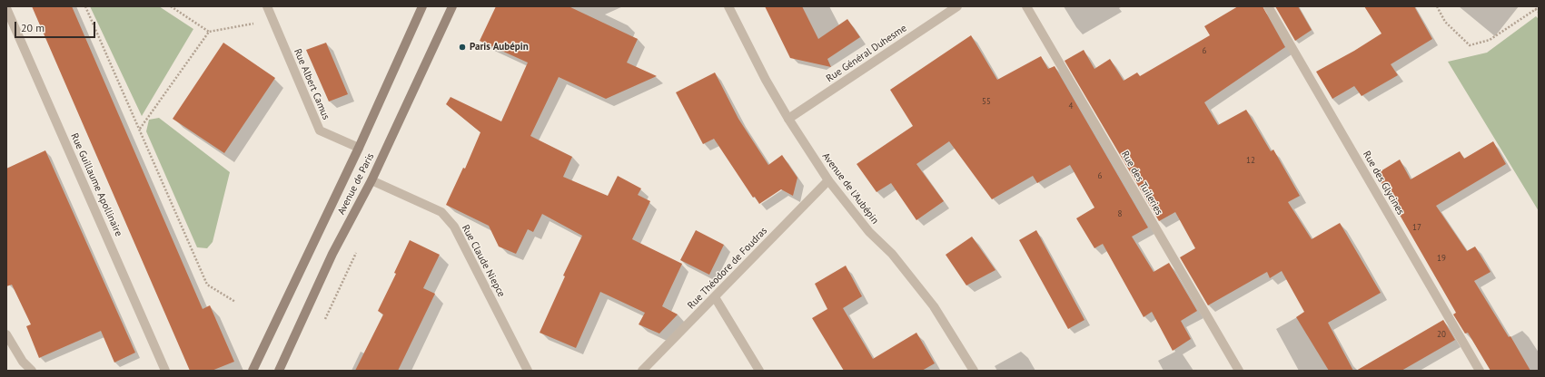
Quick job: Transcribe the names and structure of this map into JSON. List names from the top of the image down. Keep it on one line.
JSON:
{"streets":{"main road":["Avenue de Paris"],"street":["Rue Général Duhesme","Rue Albert Camus","Rue des Tuileries","Rue des Glycines","Rue Guillaume Apollinaire","Avenue de l'Aubépin","Rue Claude Niepce","Rue Théodore de Foudras"]},"crossings":[["Rue Général Duhesme","Avenue de l'Aubépin"],["Rue Albert Camus","Avenue de Paris"],["Avenue de Paris","Rue Claude Niepce"],["Avenue de l'Aubépin","Rue Théodore de Foudras"]],"places":["Paris Aubépin"],"house_numbers":["6","55","4","12","6","8","17","19","20"],"scale_bar":"20 m"}
